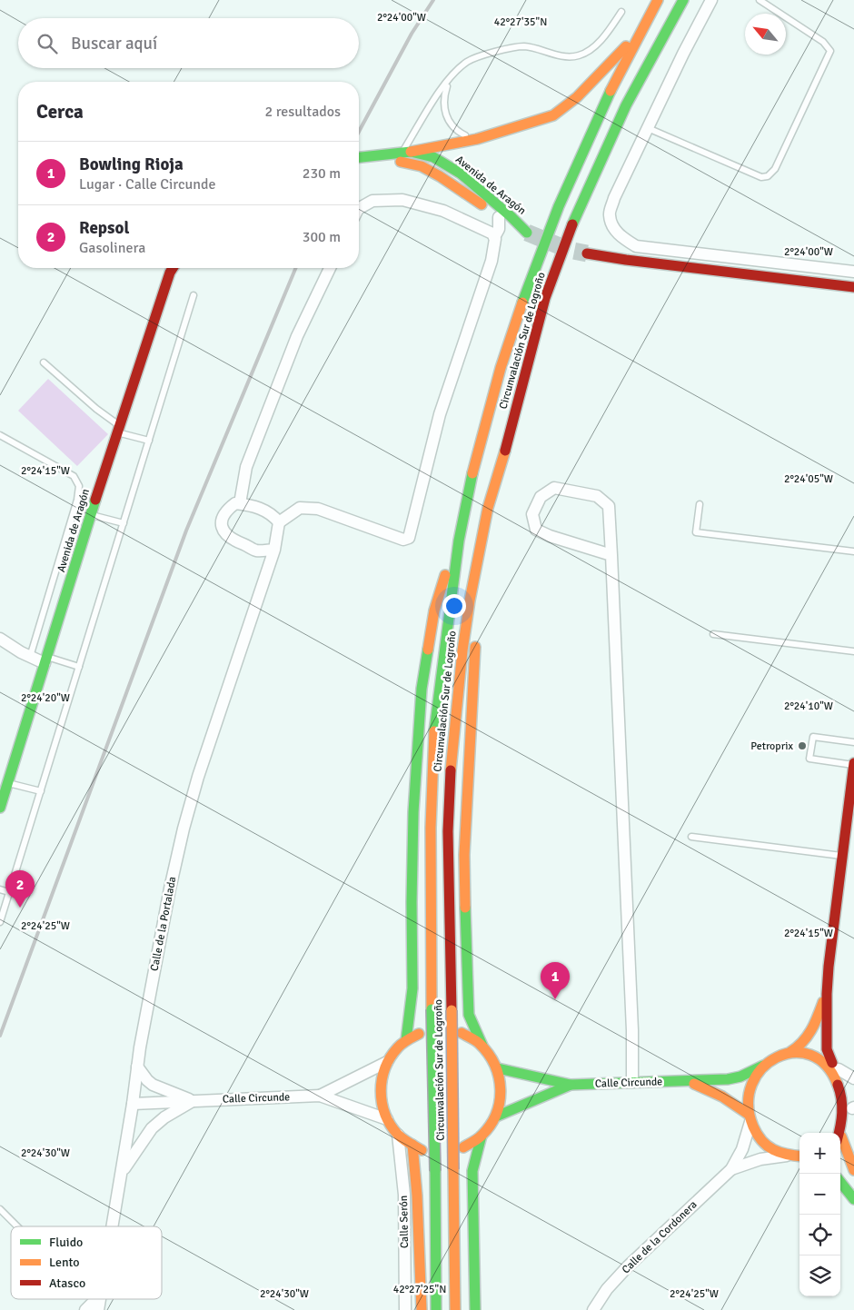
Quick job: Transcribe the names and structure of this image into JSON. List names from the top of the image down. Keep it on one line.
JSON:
{"streets":{"main road":["Avenida de Aragón","Circunvalación Sur de Logroño","Calle Circunde"],"street":["Calle de la Portalada","Calle Serón","Calle de la Cordonera"]},"crossings":[["Calle de la Portalada","Calle Circunde"],["Calle Circunde","Calle de la Cordonera"]],"places":["Petroprix"],"legend":["Fluido","Lento","Atasco"],"north":"top left","page":{"search":"Buscar aquí","heading":["Cerca","2 resultados"],"list":[{"mark":"1","name":"Bowling Rioja","note":"Lugar · Calle Circunde","value":"230 m"},{"mark":"2","name":"Repsol","note":"Gasolinera","value":"300 m"}],"pins":["2","1"],"map_buttons":["+","−"]},"coordinates":["2°24'00\"W","42°27'35\"N","2°24'15\"W","2°24'05\"W","2°24'20\"W","2°24'10\"W","2°24'25\"W","2°24'30\"W","42°27'25\"N"]}
